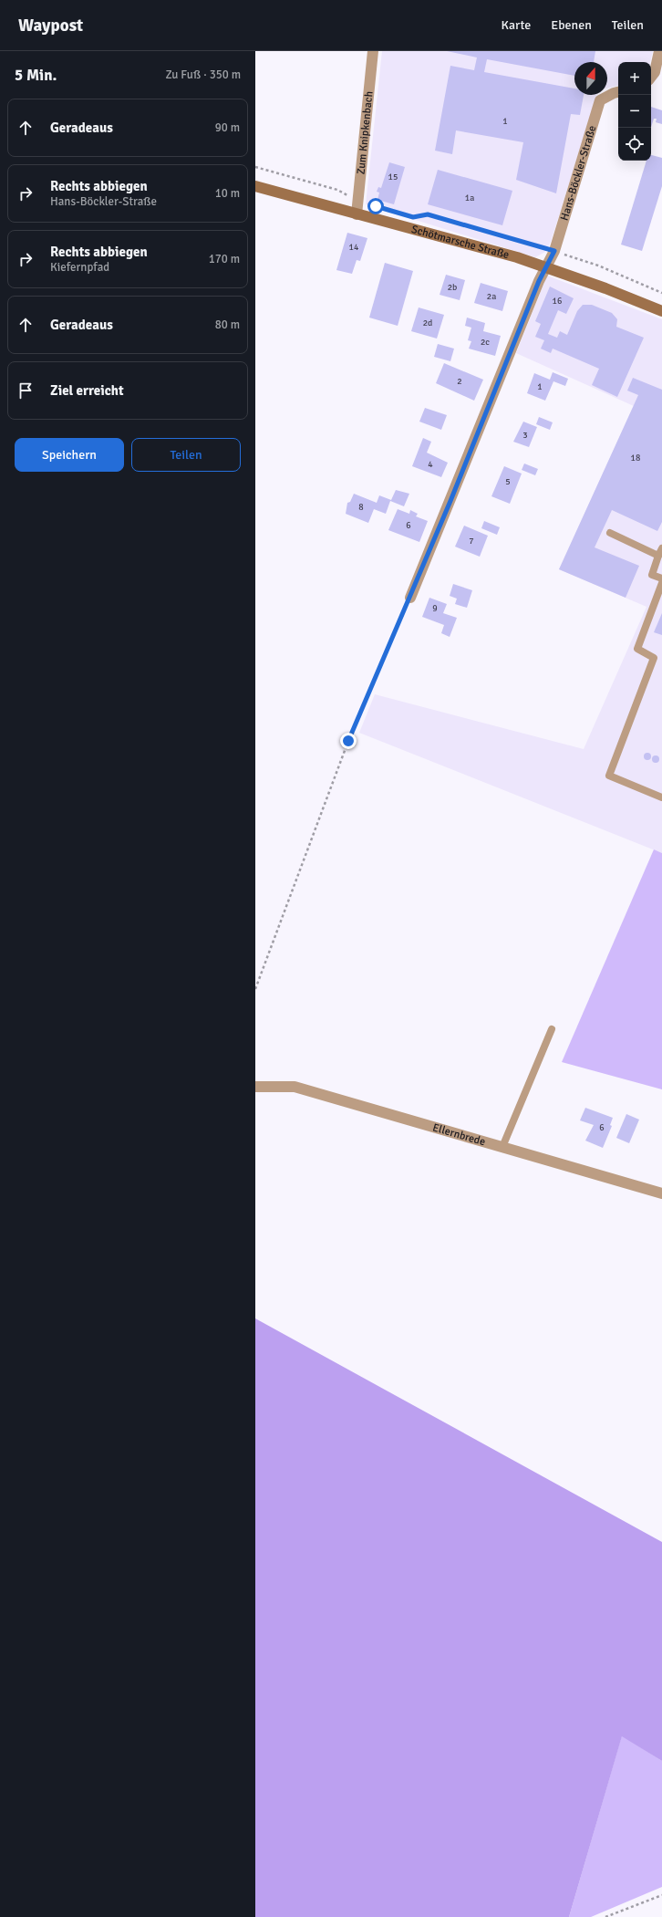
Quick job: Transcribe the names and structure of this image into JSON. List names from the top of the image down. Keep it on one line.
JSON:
{"streets":{"street":["Zum Knipkenbach","Hans-Böckler-Straße","Schötmarsche Straße","Ellernbrede"]},"crossings":[["Zum Knipkenbach","Schötmarsche Straße"],["Hans-Böckler-Straße","Schötmarsche Straße"]],"house_numbers":["1","15","1a","14","2b","2a","16","2d","2c","2","1","3","18","4","5","8","6","7","9","6"],"north":"top","page":{"header":"Waypost","nav":["Karte","Ebenen","Teilen"],"heading":["5 Min.","Zu Fuß · 350 m"],"map_buttons":["+","−"],"list":[["Geradeaus","90 m"],["Rechts abbiegen","Hans-Böckler-Straße","10 m"],["Rechts abbiegen","Kiefernpfad","170 m"],["Geradeaus","80 m"],"Ziel erreicht"],"buttons":["Speichern","Teilen"]}}
